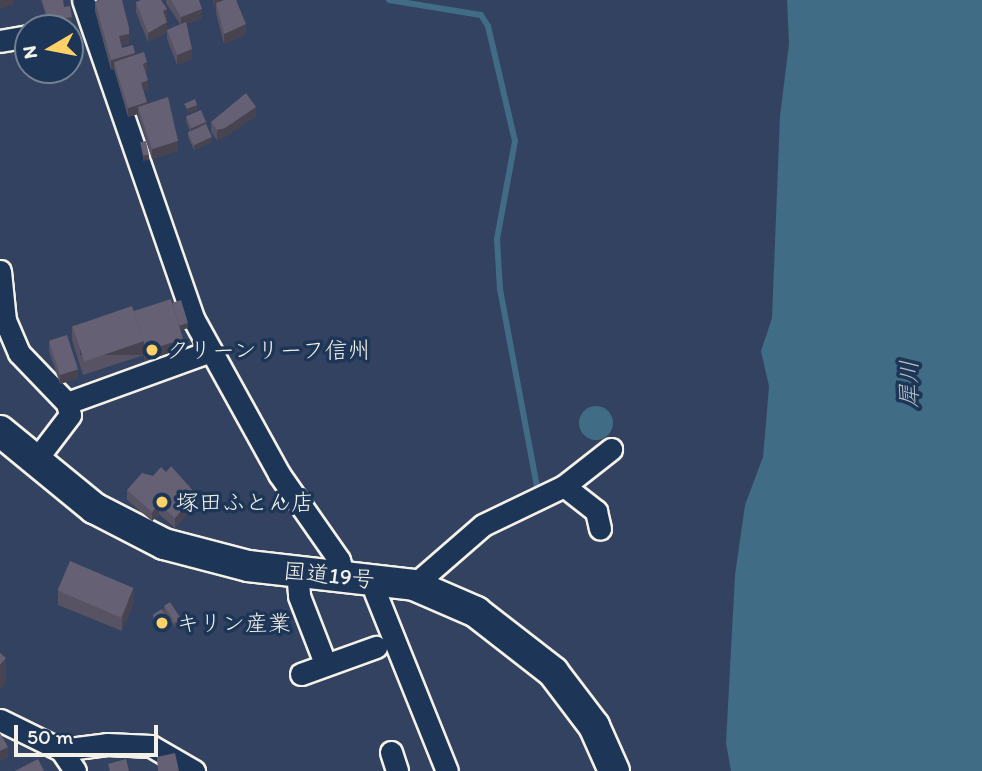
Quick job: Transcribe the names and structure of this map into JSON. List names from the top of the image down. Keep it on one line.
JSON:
{"streets":{"highway":["国道19号"]},"water":["犀川"],"places":["クリーンリーフ信州","塚田ふとん店","キリン産業"],"scale_bar":"50 m","north":"left"}
